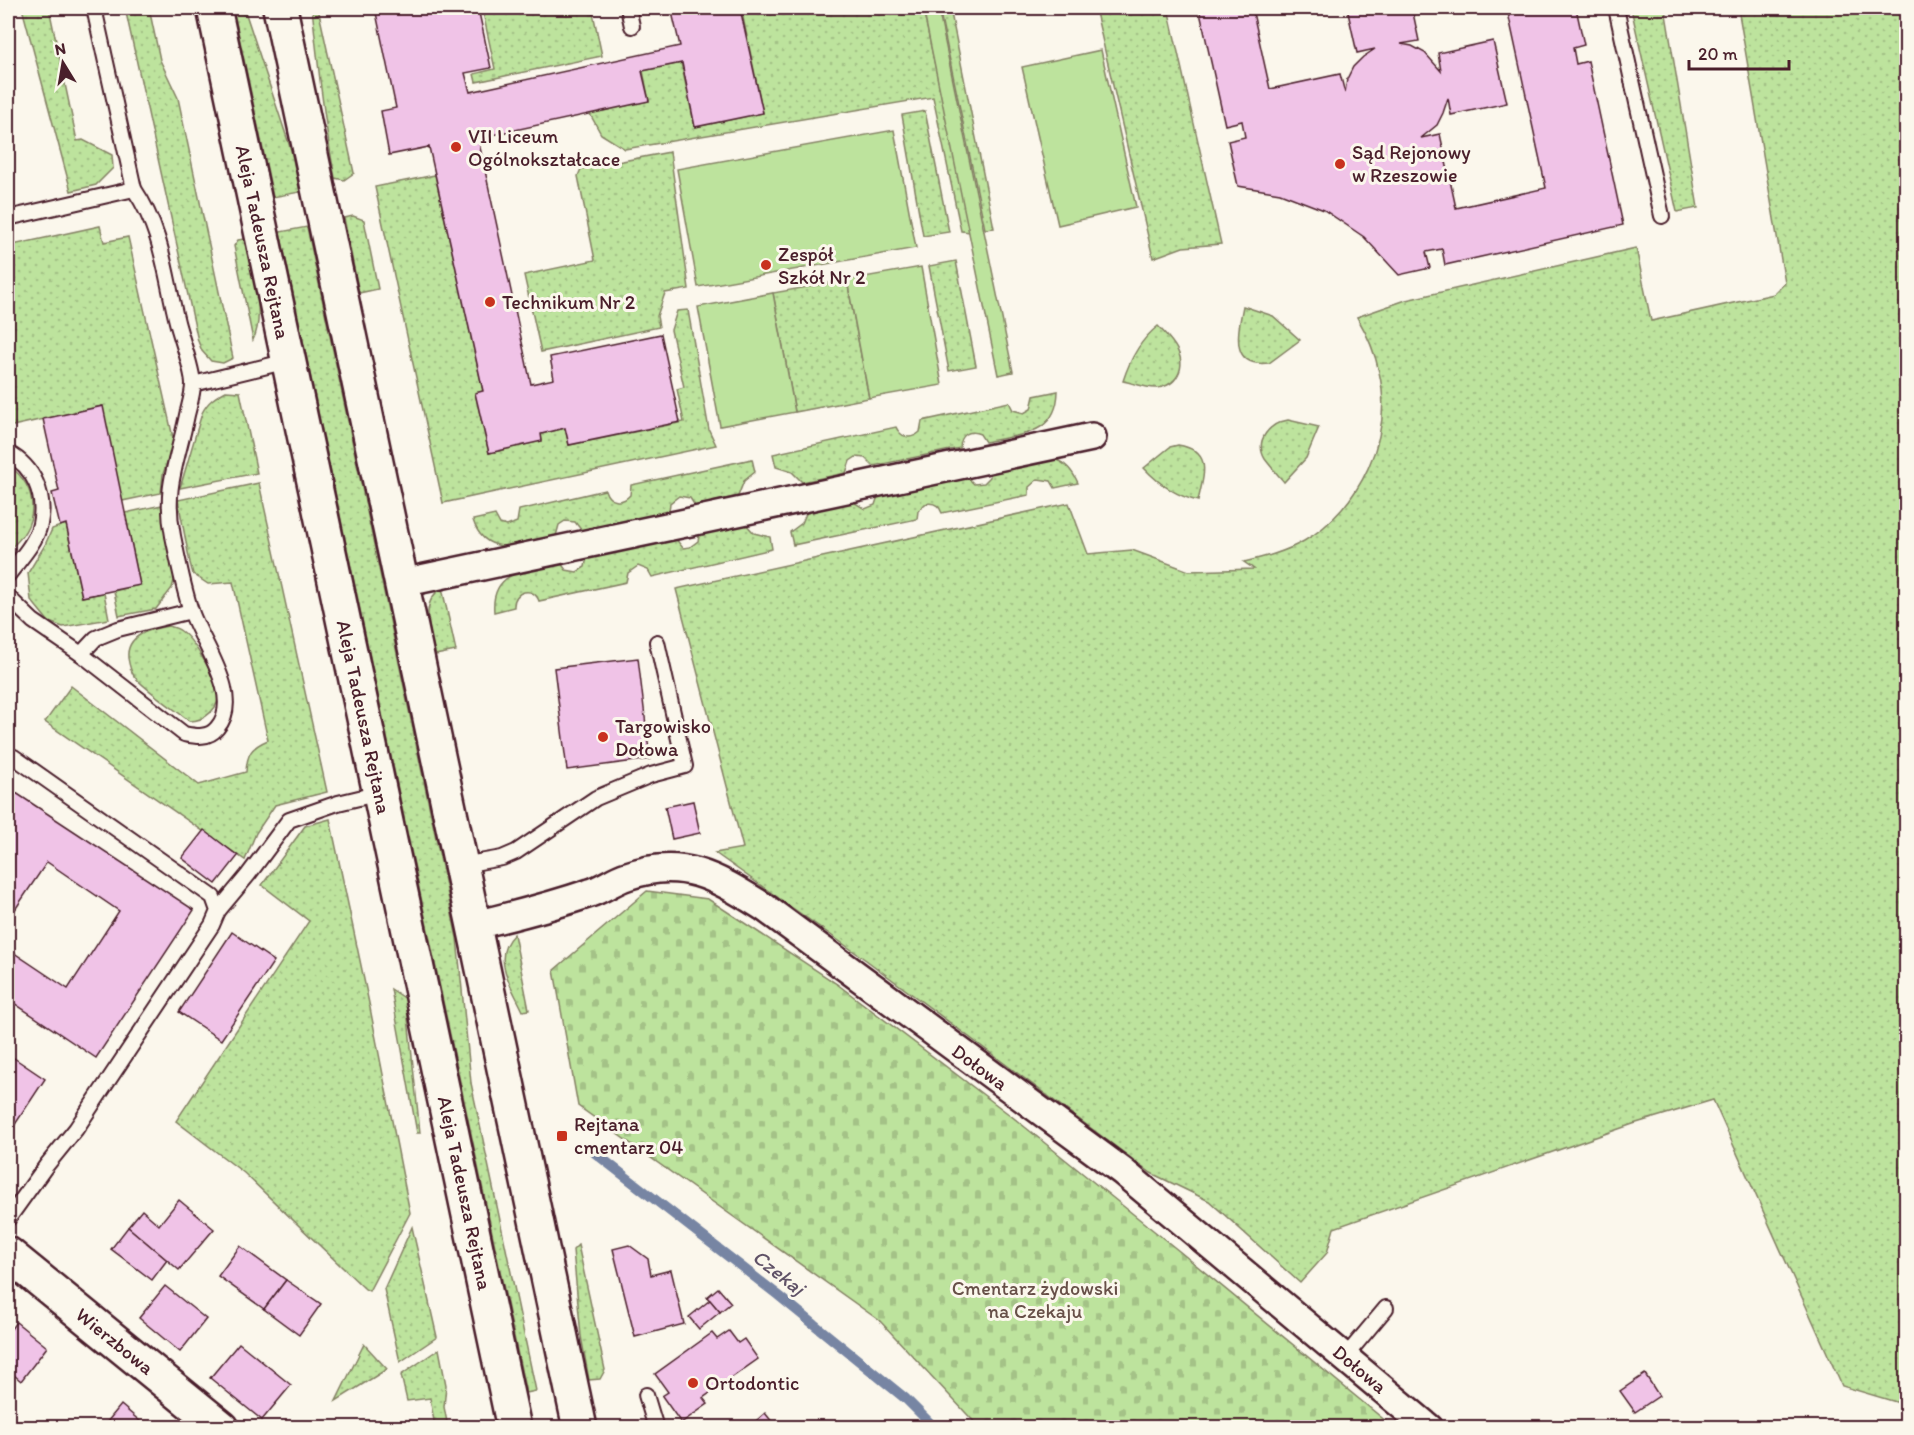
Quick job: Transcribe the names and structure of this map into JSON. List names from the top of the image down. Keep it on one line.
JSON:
{"streets":{"main road":["Aleja Tadeusza Rejtana","Wierzbowa"],"street":["Dołowa"]},"water":["Czekaj"],"parks":["Cmentarz żydowski na Czekaju"],"places":{"other":["VII Liceum Ogólnokształcace","Sąd Rejonowy w Rzeszowie","Zespół Szkół Nr 2","Technikum Nr 2","Targowisko Dołowa","Ortodontic"],"transit":["Rejtana cmentarz 04"]},"scale_bar":"20 m","north":"top"}
